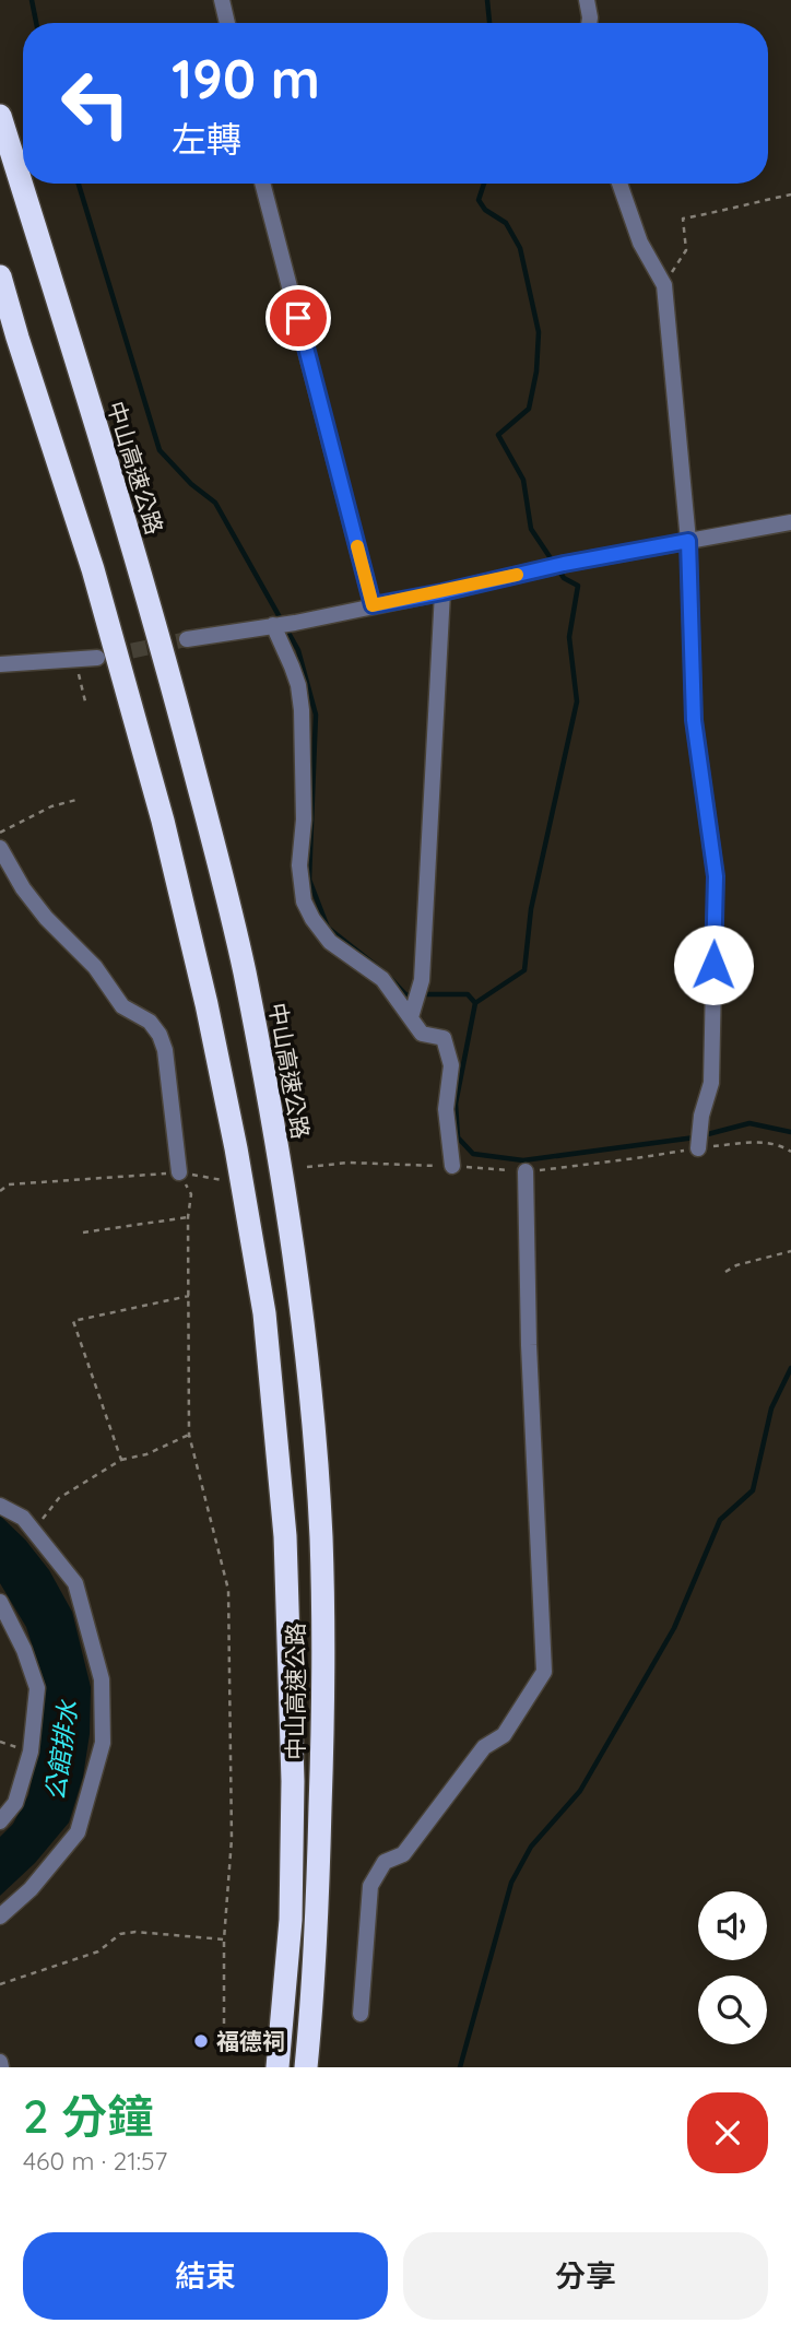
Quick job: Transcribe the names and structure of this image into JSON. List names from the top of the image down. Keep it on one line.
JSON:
{"streets":{"highway":["中山高速公路"]},"water":["公館排水"],"places":["福德祠"],"page":{"turn":["190 m","左轉"],"heading":["2 分鐘","460 m · 21:57"],"buttons":["結束","分享"]}}
